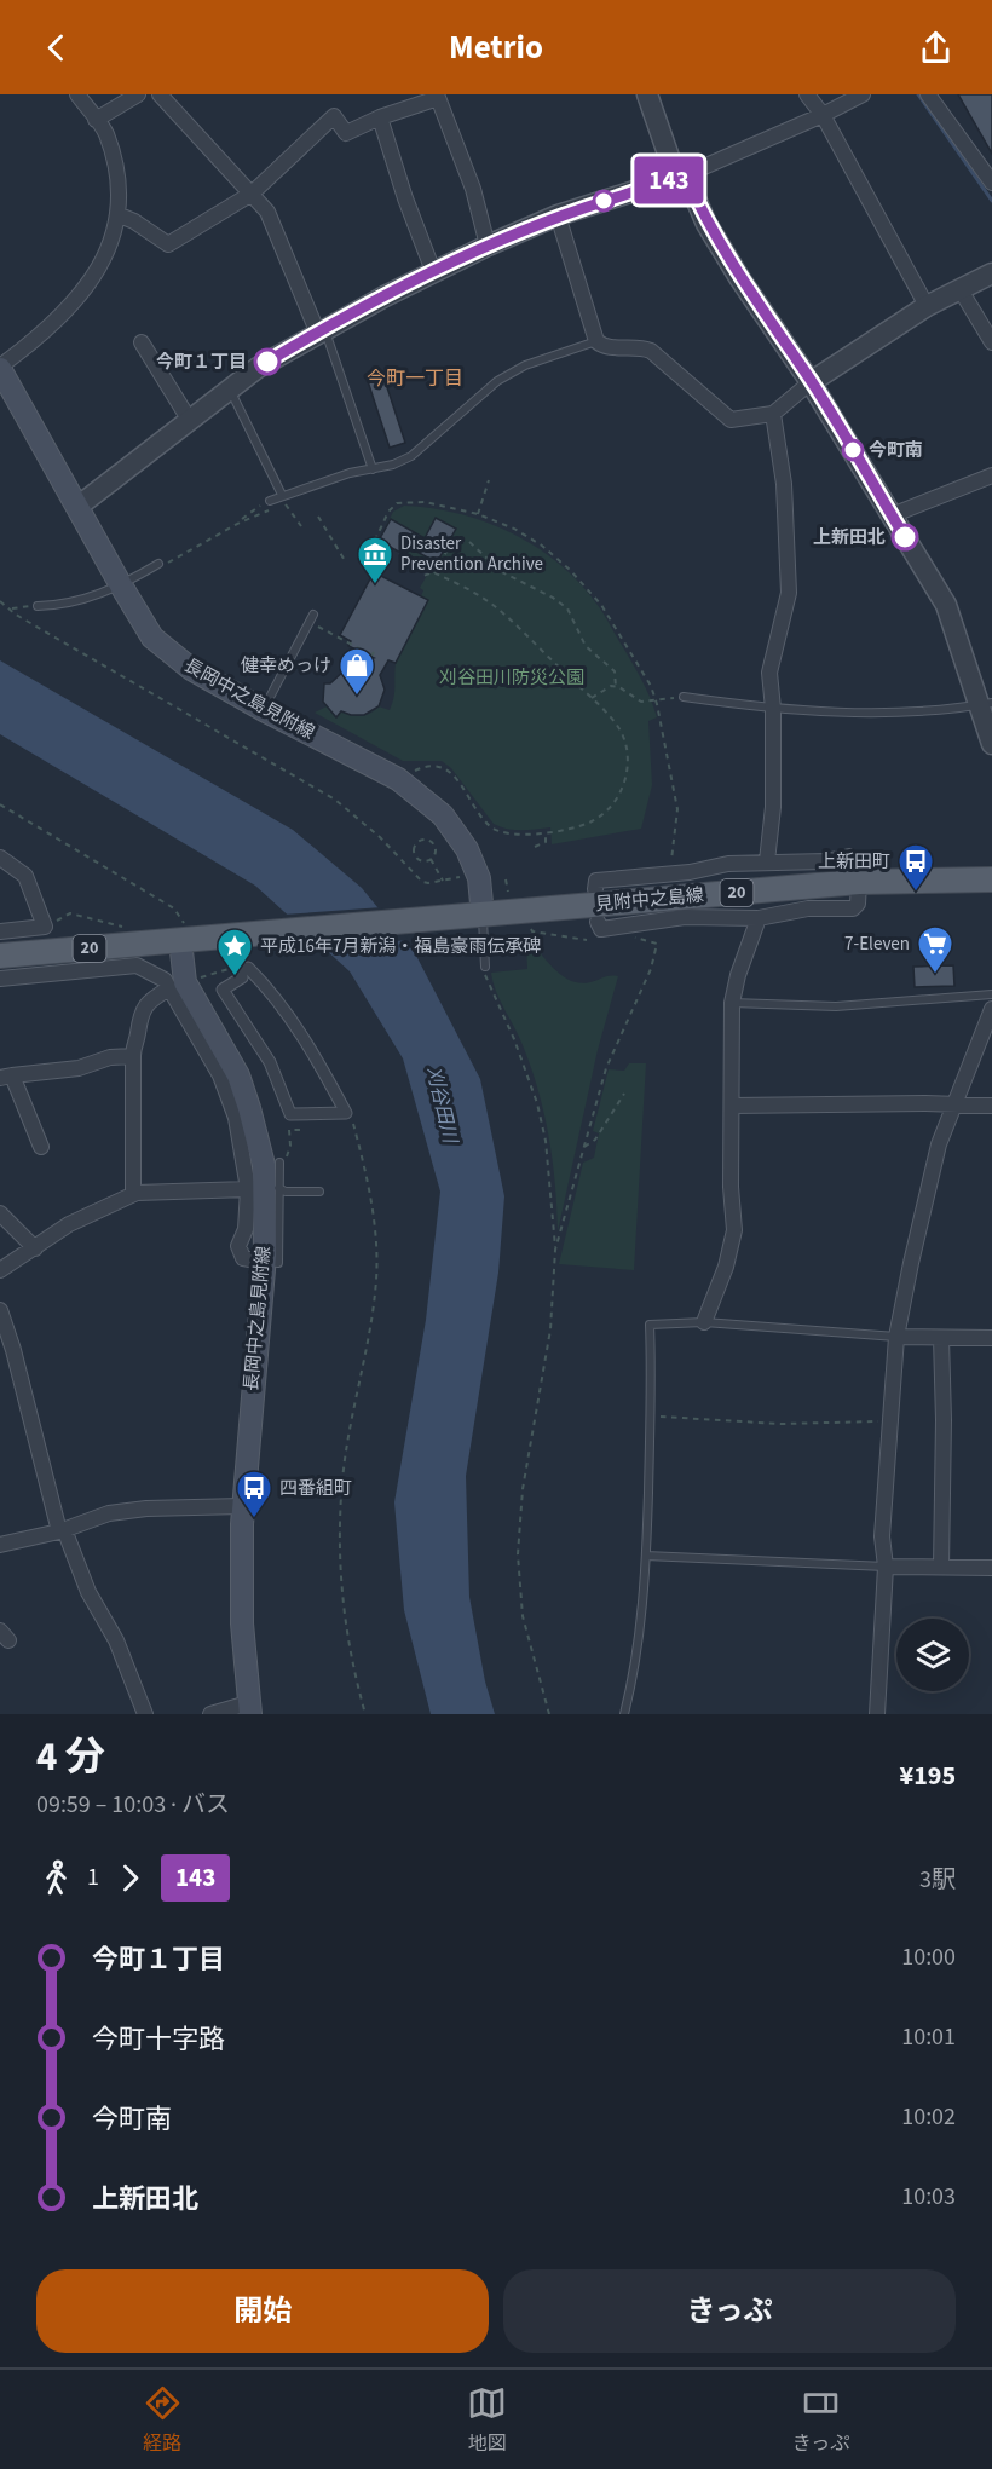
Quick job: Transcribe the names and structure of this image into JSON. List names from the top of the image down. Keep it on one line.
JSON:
{"streets":{"main road":["長岡中之島見附線","20","見附中之島線"]},"crossings":[["長岡中之島見附線","20"],["長岡中之島見附線","見附中之島線"],["20","見附中之島線"]],"districts":["今町一丁目"],"water":["刈谷田川"],"parks":["刈谷田川防災公園"],"places":{"other":["今町１丁目","今町南","上新田北"],"museum":["Disaster Prevention Archive"],"shop":["健幸めっけ"],"bus stop":["上新田町","四番組町"],"supermarket":["7-Eleven"],"place":["平成16年7月新潟・福島豪雨伝承碑"]},"lines":["bus line 143"],"page":{"header":"Metrio","on_map":"143","heading":["4 分","09:59 – 10:03 · バス","¥195"],"legs":["1","143","3駅"],"list":[{"name":"今町１丁目","value":"10:00"},{"name":"今町十字路","value":"10:01"},{"name":"今町南","value":"10:02"},{"name":"上新田北","value":"10:03"}],"buttons":["開始","きっぷ"],"tabs":["経路","地図","きっぷ"]}}
